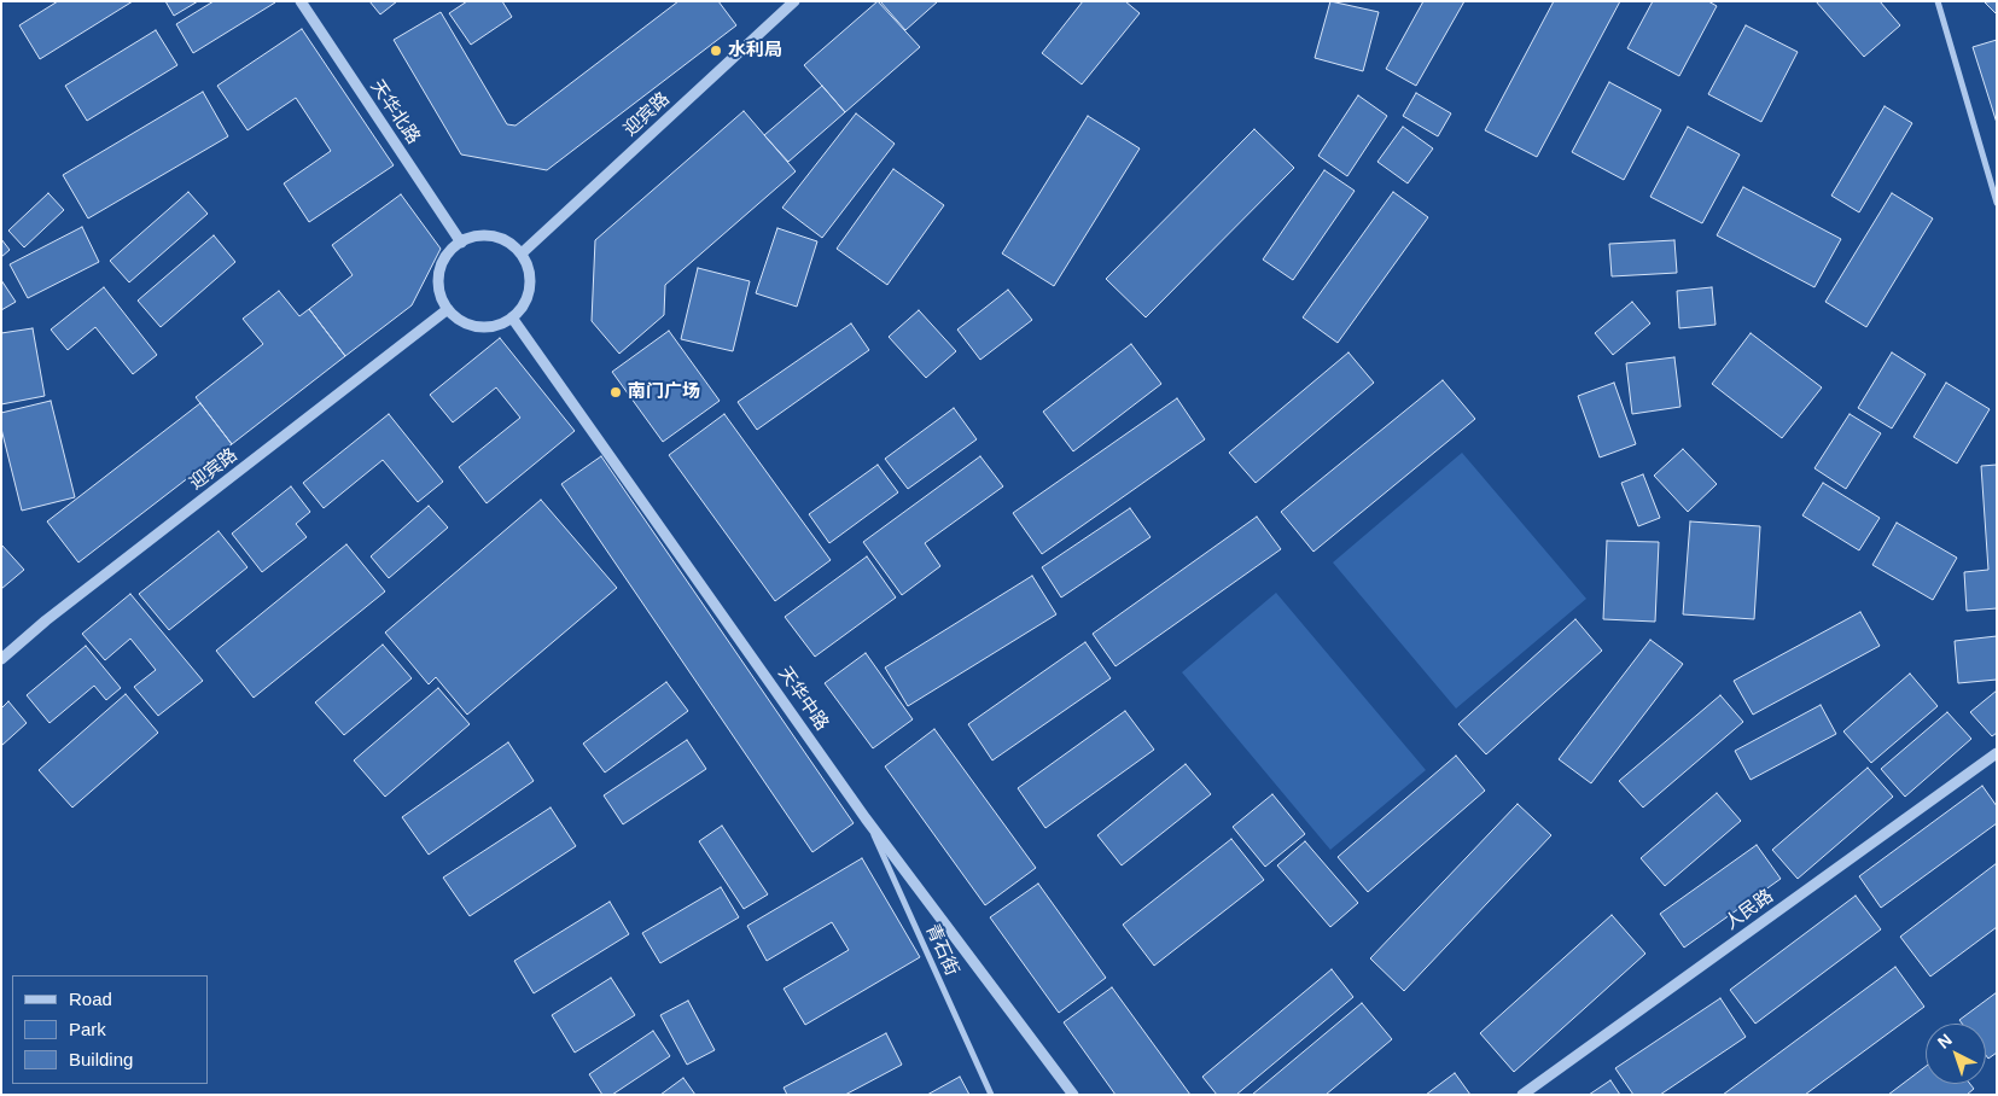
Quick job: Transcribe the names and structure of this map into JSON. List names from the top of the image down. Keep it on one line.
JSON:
{"streets":{"street":["天华北路","迎宾路","天华中路","人民路","青石街"]},"crossings":[["天华北路","迎宾路"],["天华北路","天华中路"],["迎宾路","天华中路"],["天华中路","青石街"]],"places":["水利局","南门广场"],"legend":["Road","Park","Building"],"north":"top left"}
